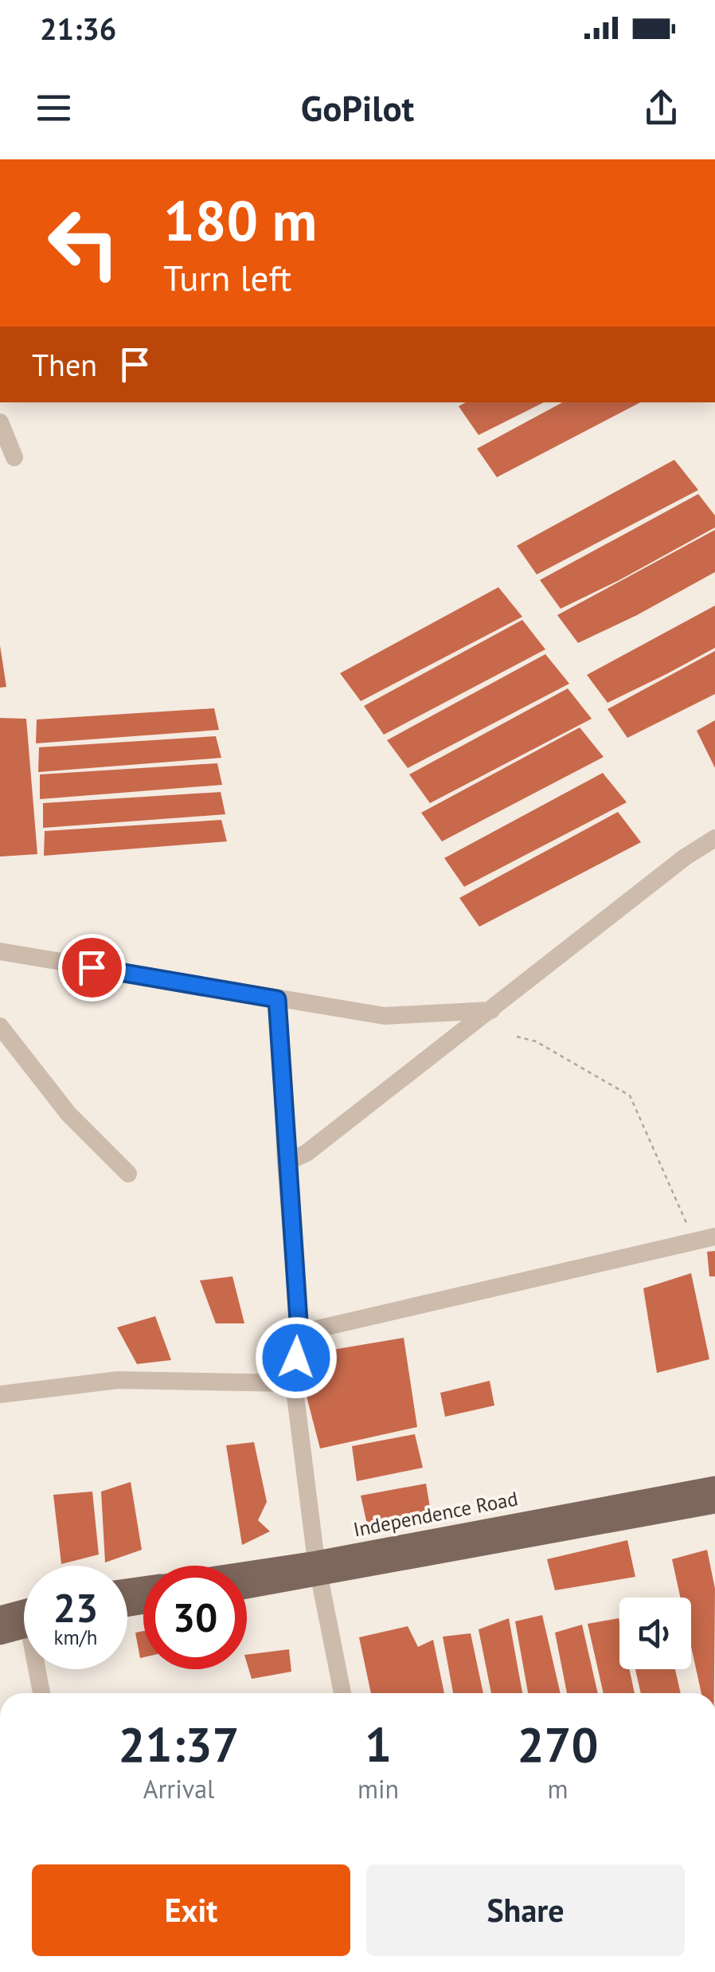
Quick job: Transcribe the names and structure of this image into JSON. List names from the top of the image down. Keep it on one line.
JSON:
{"streets":{"main road":["Independence Road"]},"page":{"status":"21:36","header":"GoPilot","turn":["180 m","Turn left"],"then":"Then","speed":"23 km/h","limit":"30","eta":["21:37","Arrival","1","min","270","m"],"buttons":["Exit","Share"]}}
